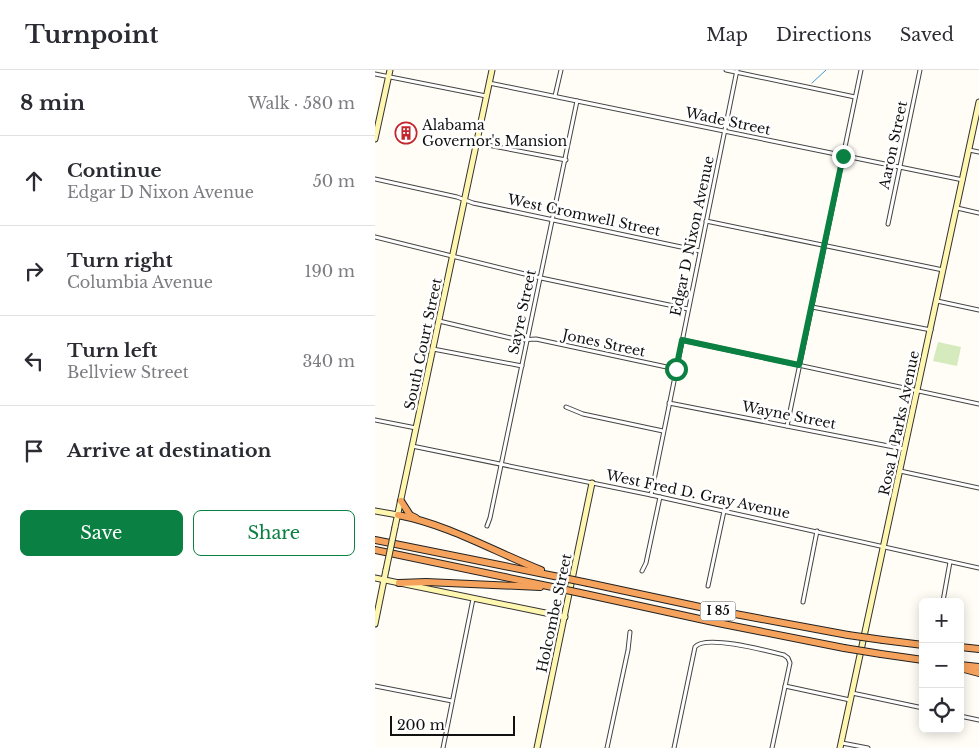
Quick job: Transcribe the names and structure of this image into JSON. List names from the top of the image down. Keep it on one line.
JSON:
{"streets":{"highway":["I 85"],"street":["Wade Street","Aaron Street","West Cromwell Street","Edgar D Nixon Avenue","Sayre Street","Jones Street","South Court Street","Wayne Street","Rosa L Parks Avenue","West Fred D. Gray Avenue","Holcombe Street"]},"crossings":[["Wade Street","Aaron Street"],["Wade Street","Edgar D Nixon Avenue"],["Wade Street","Sayre Street"],["Wade Street","South Court Street"],["Wade Street","Rosa L Parks Avenue"],["West Cromwell Street","Edgar D Nixon Avenue"],["West Cromwell Street","Sayre Street"],["West Cromwell Street","South Court Street"],["Edgar D Nixon Avenue","Jones Street"],["Edgar D Nixon Avenue","Wayne Street"],["Edgar D Nixon Avenue","West Fred D. Gray Avenue"],["Sayre Street","Jones Street"],["Sayre Street","West Fred D. Gray Avenue"],["Jones Street","South Court Street"],["South Court Street","West Fred D. Gray Avenue"],["Wayne Street","Rosa L Parks Avenue"],["Rosa L Parks Avenue","West Fred D. Gray Avenue"],["West Fred D. Gray Avenue","Holcombe Street"]],"places":{"building":["Alabama Governor's Mansion"]},"scale_bar":"200 m","page":{"header":"Turnpoint","nav":["Map","Directions","Saved"],"heading":["8 min","Walk · 580 m"],"list":[["Continue","Edgar D Nixon Avenue","50 m"],["Turn right","Columbia Avenue","190 m"],["Turn left","Bellview Street","340 m"],"Arrive at destination"],"buttons":["Save","Share"],"map_buttons":["+","−"],"scale":"200 m"}}
